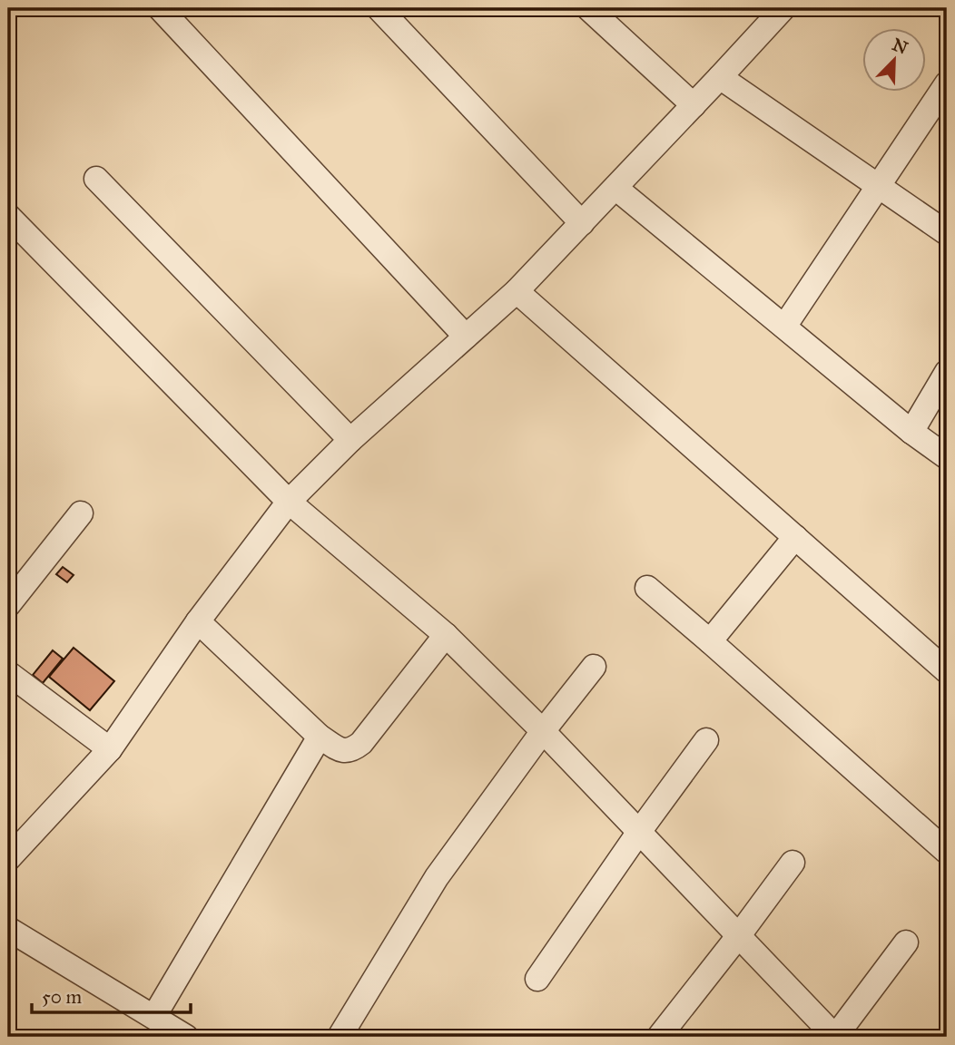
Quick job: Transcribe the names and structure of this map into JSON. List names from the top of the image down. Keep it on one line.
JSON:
{"scale_bar":"50 m","north":"top right"}
